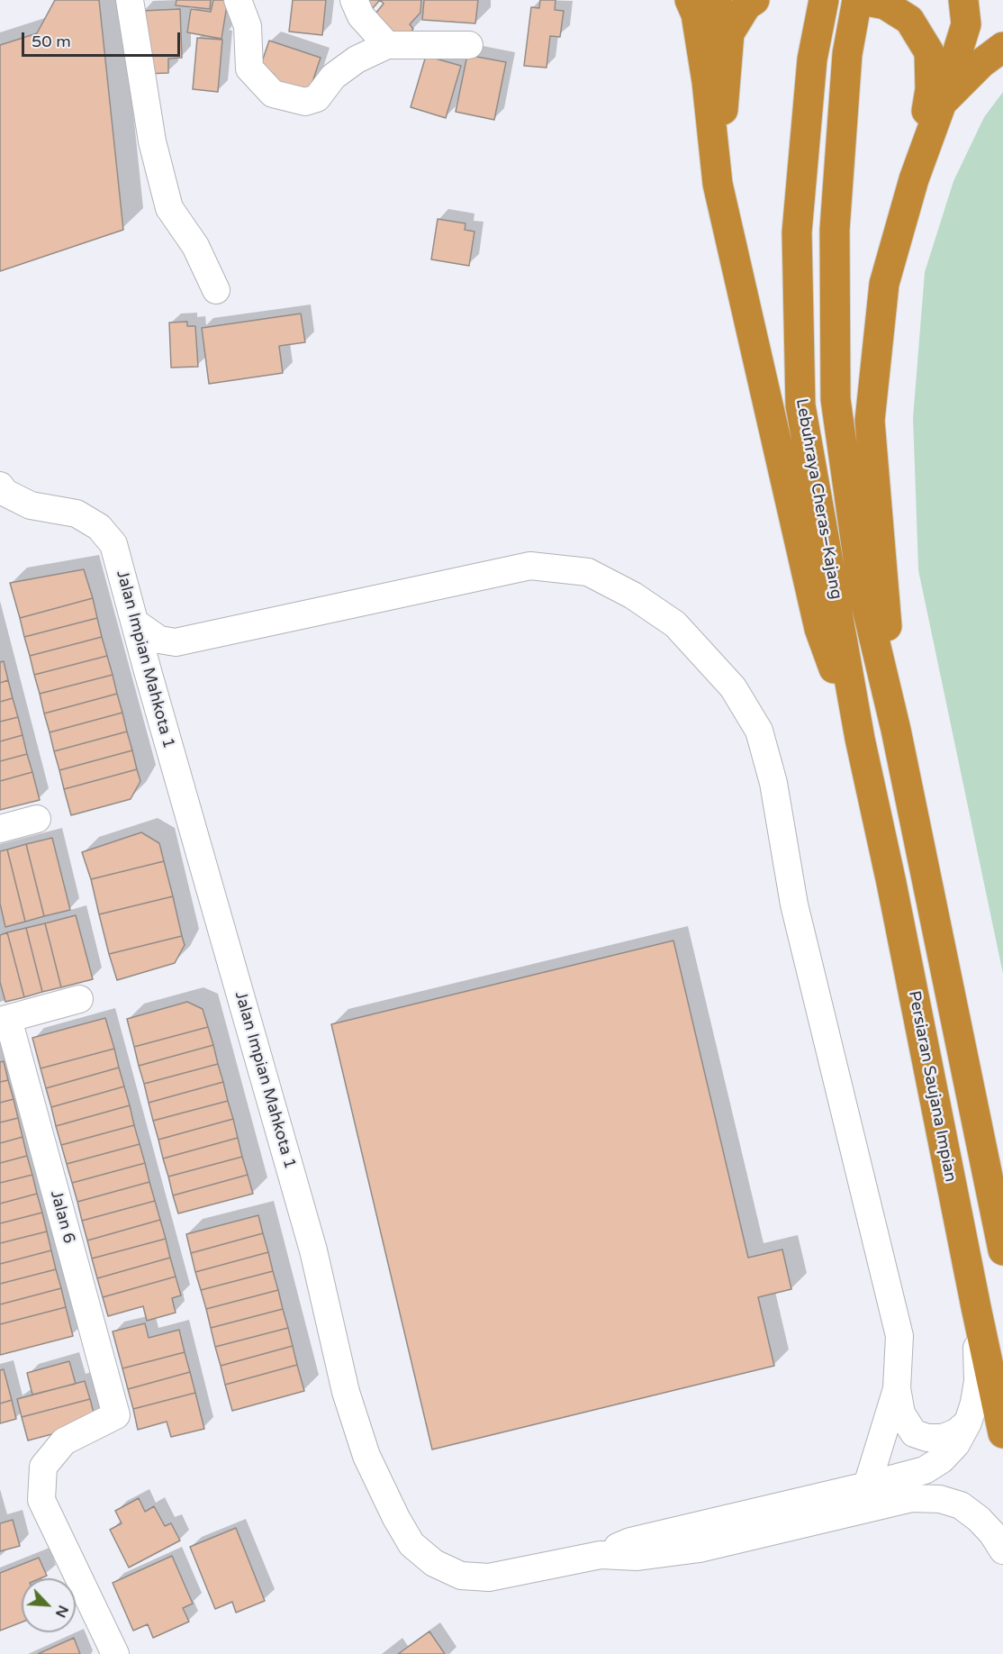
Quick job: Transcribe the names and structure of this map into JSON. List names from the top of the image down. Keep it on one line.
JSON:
{"streets":{"highway":["Lebuhraya Cheras–Kajang","Persiaran Saujana Impian"],"street":["Jalan Impian Mahkota 1","Jalan 6"]},"crossings":[["Lebuhraya Cheras–Kajang","Persiaran Saujana Impian"]],"scale_bar":"50 m","north":"bottom right"}
